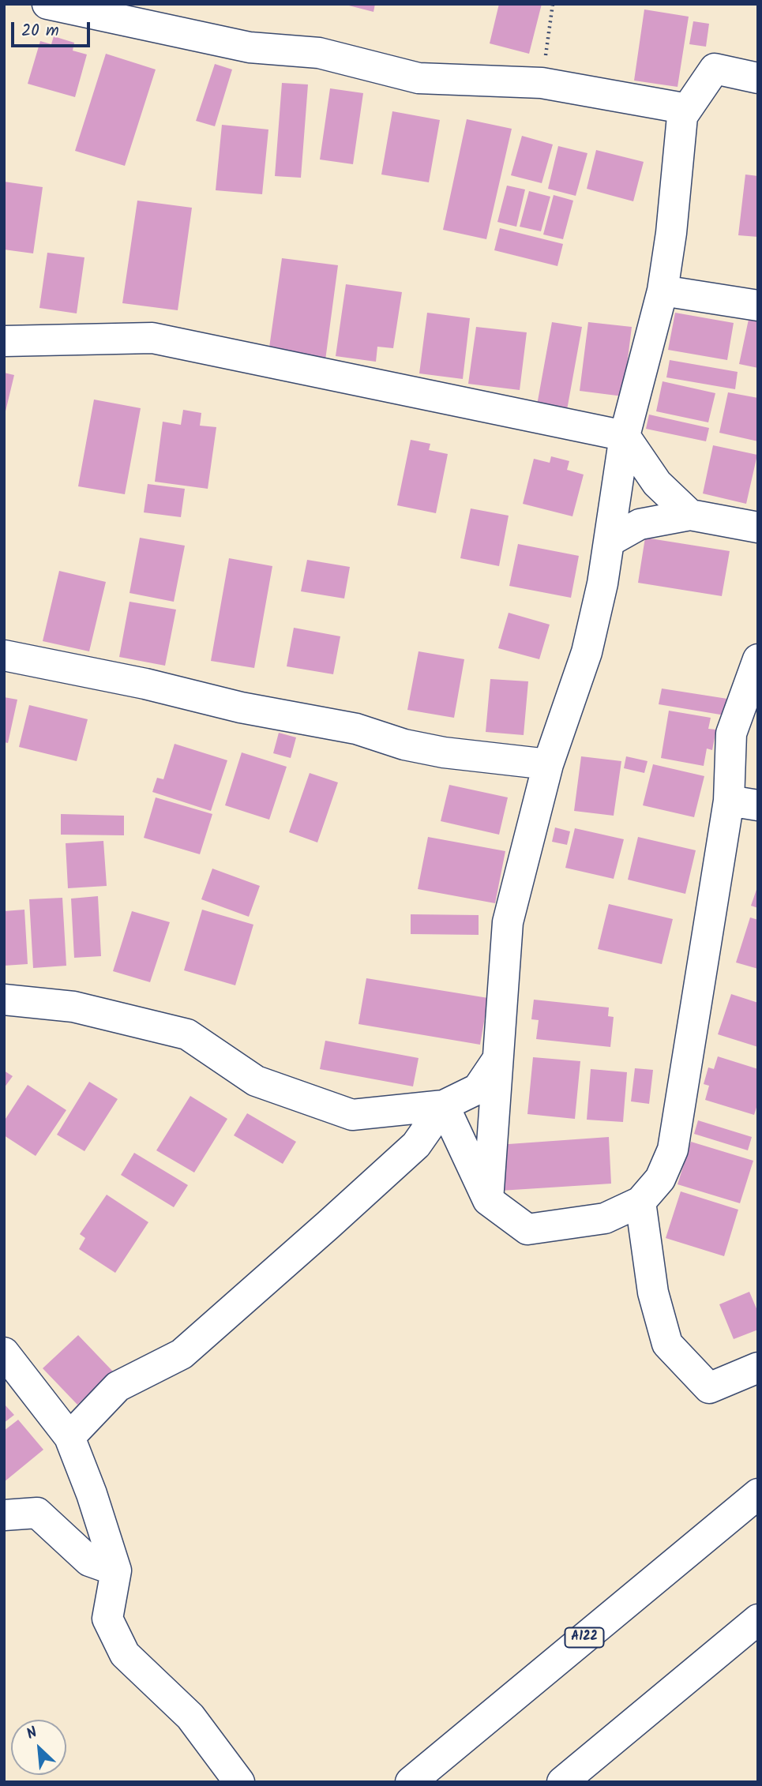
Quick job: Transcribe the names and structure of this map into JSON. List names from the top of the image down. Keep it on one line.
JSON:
{"streets":{"main road":["A122"]},"scale_bar":"20 m","north":"top left"}
